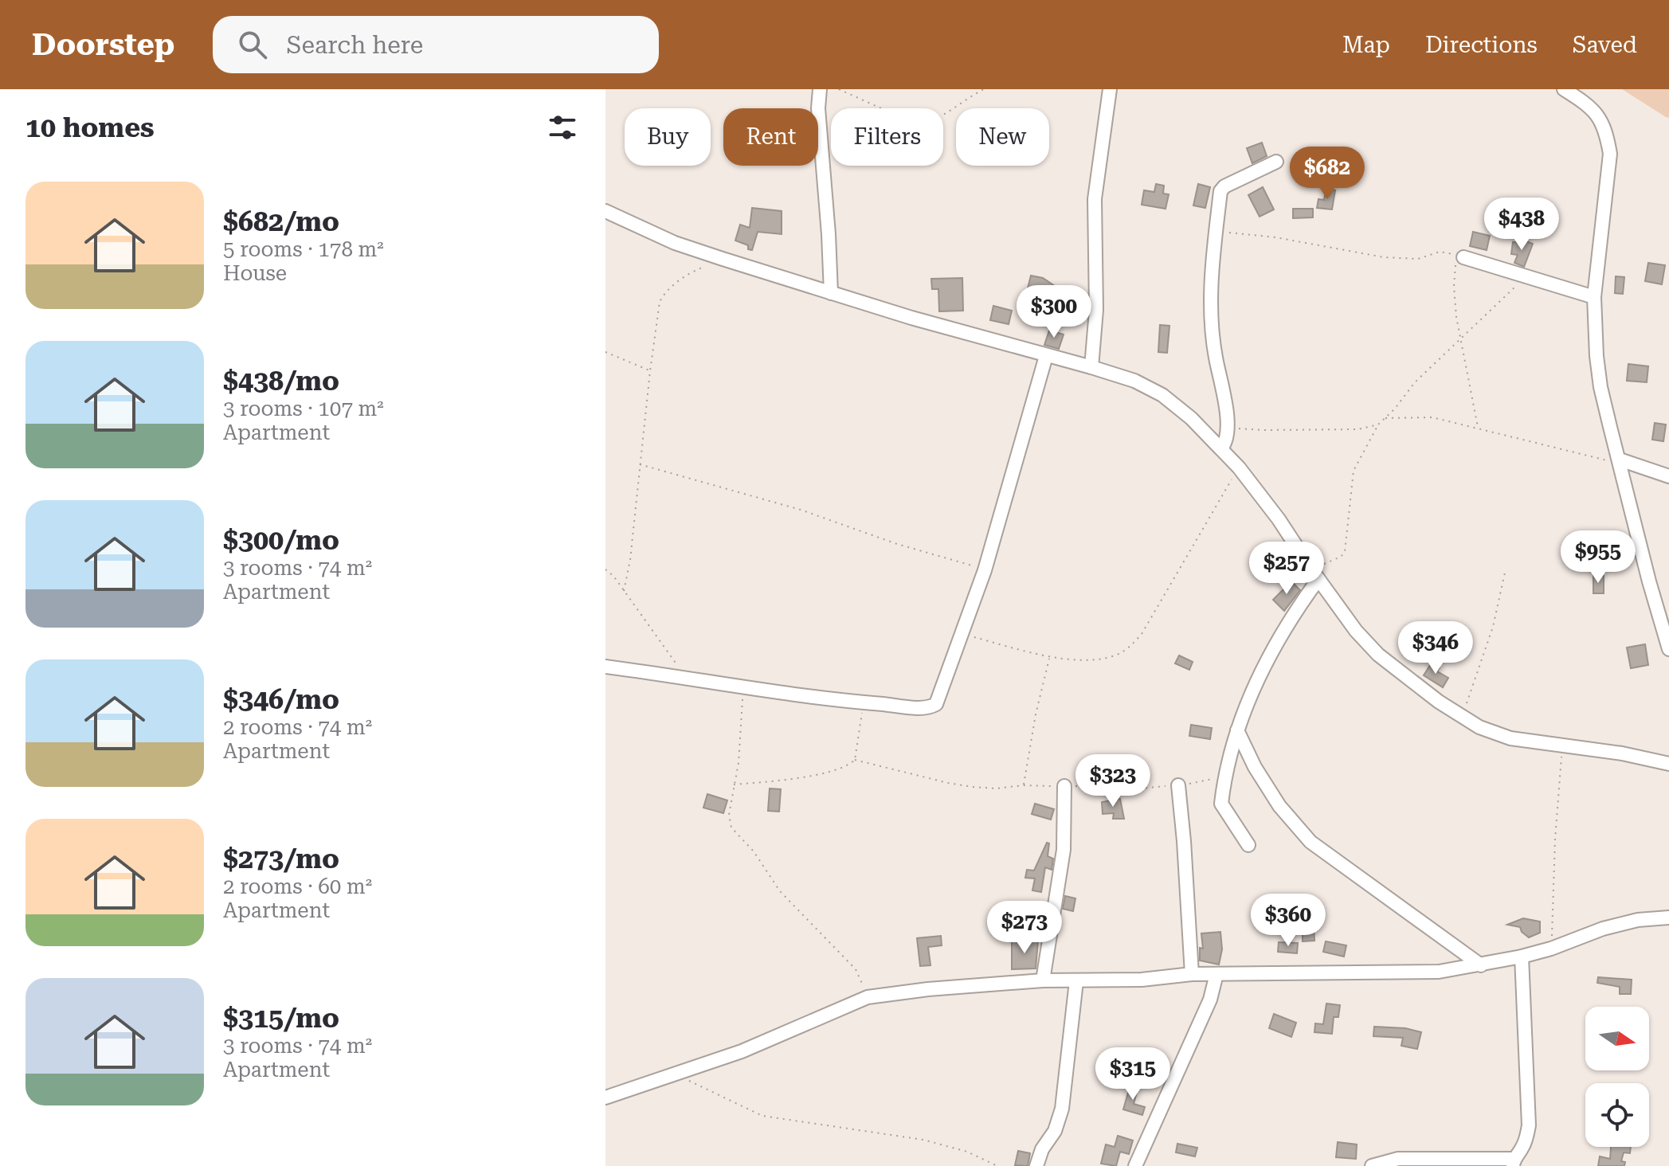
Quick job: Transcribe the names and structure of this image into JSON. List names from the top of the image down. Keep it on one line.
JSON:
{"north":"right","page":{"header":"Doorstep","search":"Search here","nav":["Map","Directions","Saved"],"heading":"10 homes","chip":["Buy","Rent","Filters","New"],"price":["$682","$438","$300","$955","$257","$346","$323","$360","$273","$315"],"list":[{"name":"$682/mo","note":"5 rooms · 178 m² · House"},{"name":"$438/mo","note":"3 rooms · 107 m² · Apartment"},{"name":"$300/mo","note":"3 rooms · 74 m² · Apartment"},{"name":"$346/mo","note":"2 rooms · 74 m² · Apartment"},{"name":"$273/mo","note":"2 rooms · 60 m² · Apartment"},{"name":"$315/mo","note":"3 rooms · 74 m² · Apartment"}]}}
